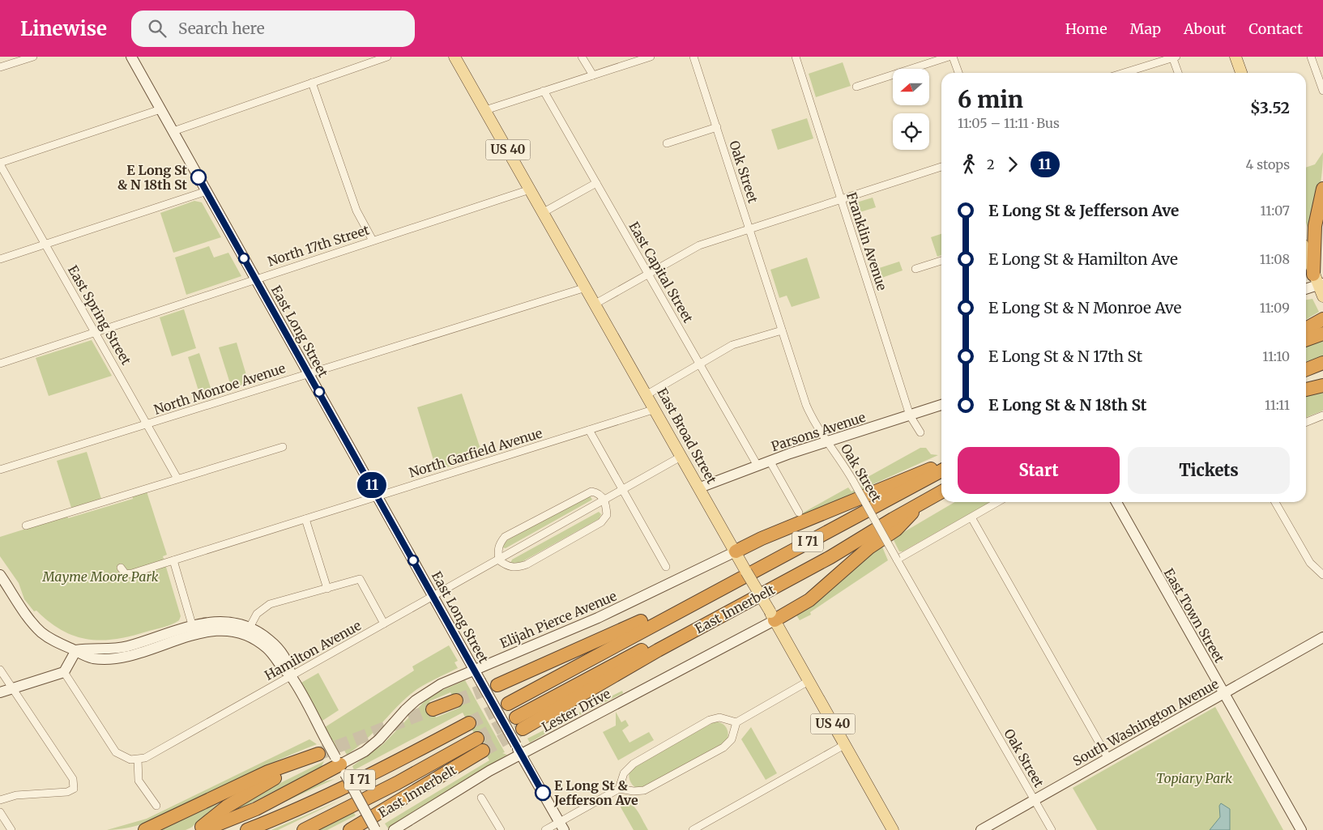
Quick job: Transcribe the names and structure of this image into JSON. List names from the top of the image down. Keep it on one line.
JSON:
{"streets":{"highway":["I 71","East Innerbelt"],"main road":["US 40","East Broad Street"],"street":["Oak Street","Franklin Avenue","North 17th Street","East Capital Street","East Spring Street","East Long Street","North Monroe Avenue","Parsons Avenue","North Garfield Avenue","East Town Street","Elijah Pierce Avenue","Hamilton Avenue","Lester Drive","South Washington Avenue"]},"crossings":[["Oak Street","Parsons Avenue"],["Oak Street","South Washington Avenue"],["Franklin Avenue","Parsons Avenue"],["North 17th Street","East Spring Street"],["North 17th Street","East Long Street"],["North 17th Street","East Broad Street"],["East Capital Street","Parsons Avenue"],["East Spring Street","North Monroe Avenue"],["East Long Street","North Monroe Avenue"],["East Long Street","North Garfield Avenue"],["East Long Street","Elijah Pierce Avenue"],["East Long Street","Hamilton Avenue"],["East Long Street","Lester Drive"],["North Monroe Avenue","East Broad Street"],["Parsons Avenue","East Broad Street"],["East Broad Street","North Garfield Avenue"],["East Broad Street","Elijah Pierce Avenue"],["East Broad Street","Hamilton Avenue"],["East Broad Street","Lester Drive"],["East Town Street","South Washington Avenue"]],"parks":["Mayme Moore Park","Topiary Park"],"places":["E Long St & N 18th St","E Long St & Jefferson Ave"],"lines":["bus line 11"],"north":"left","page":{"header":"Linewise","search":"Search here","nav":["Home","Map","About","Contact"],"on_map":"11","heading":["6 min","11:05 – 11:11 · Bus","$3.52"],"legs":["2","11","4 stops"],"list":[{"name":"E Long St & Jefferson Ave","value":"11:07"},{"name":"E Long St & Hamilton Ave","value":"11:08"},{"name":"E Long St & N Monroe Ave","value":"11:09"},{"name":"E Long St & N 17th St","value":"11:10"},{"name":"E Long St & N 18th St","value":"11:11"}],"buttons":["Start","Tickets"]}}
